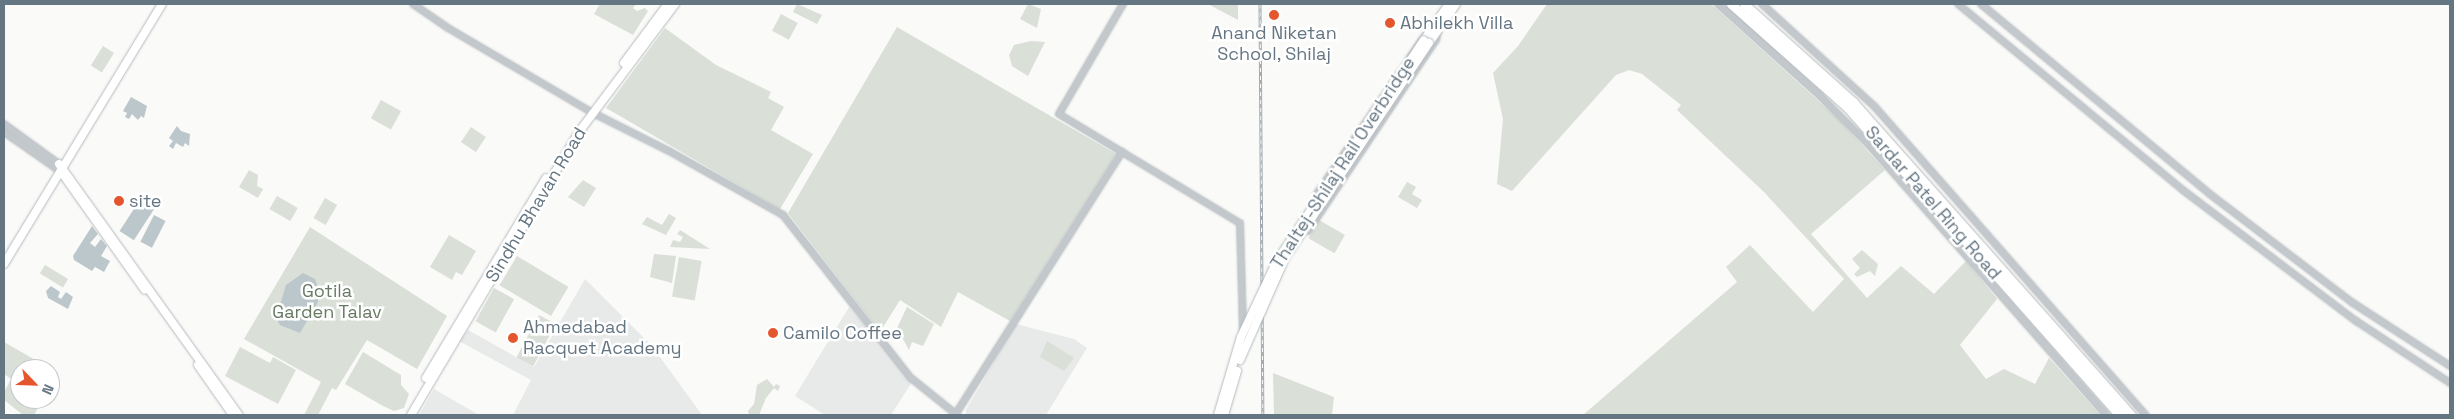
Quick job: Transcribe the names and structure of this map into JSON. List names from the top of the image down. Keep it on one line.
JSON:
{"streets":{"highway":["Sardar Patel Ring Road"],"main road":["Thaltej-Shilaj Rail Overbridge","Sindhu Bhavan Road"]},"parks":["Gotila Garden Talav"],"places":["Anand Niketan School, Shilaj","Abhilekh Villa","site","Camilo Coffee","Ahmedabad Racquet Academy"],"north":"bottom right"}
